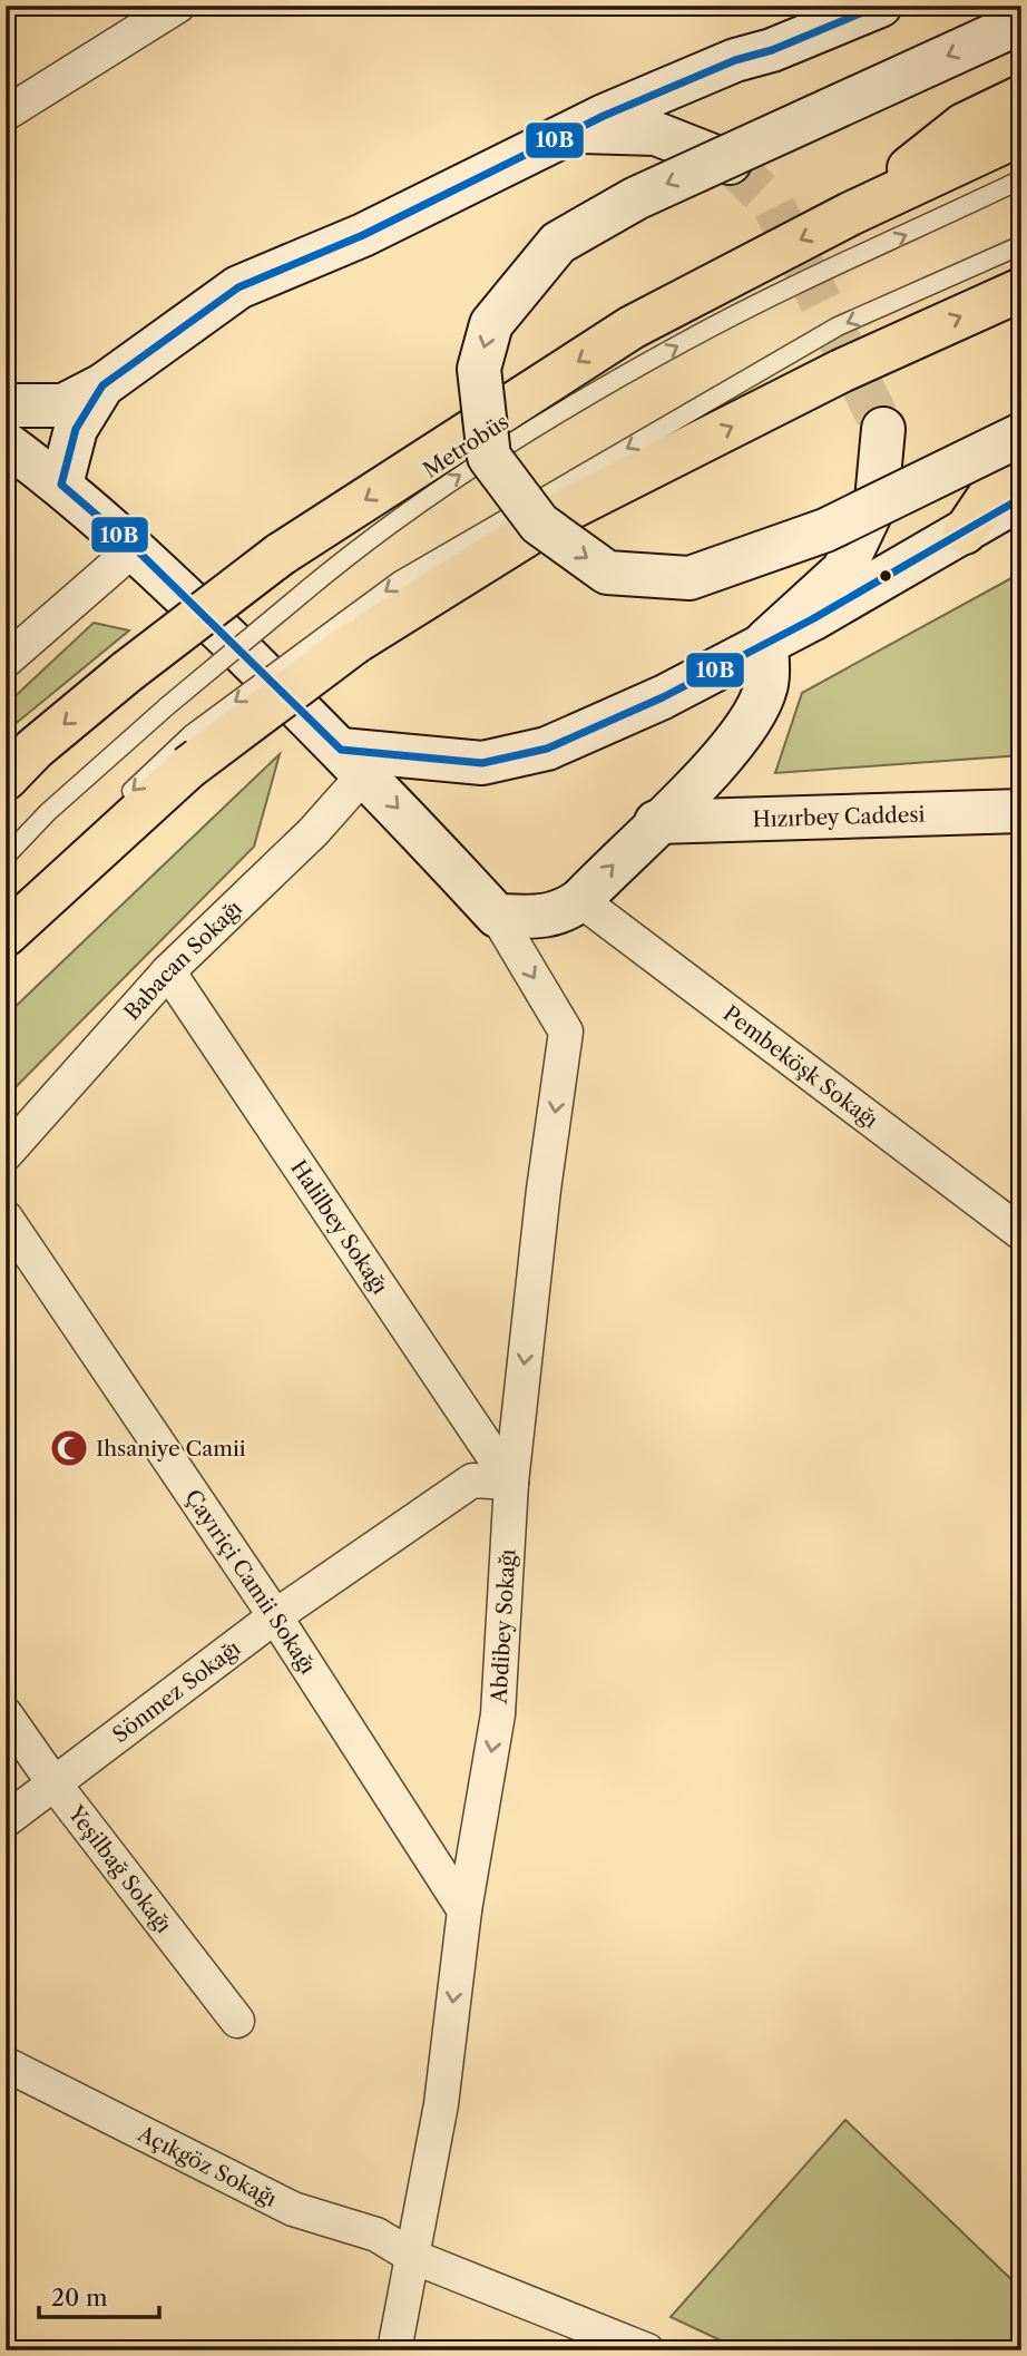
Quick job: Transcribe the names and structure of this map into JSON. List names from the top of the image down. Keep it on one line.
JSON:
{"streets":{"main road":["Hızırbey Caddesi"],"street":["Babacan Sokağı","Pembeköşk Sokağı","Halilbey Sokağı","Çayıriçi Camii Sokağı","Abdibey Sokağı","Sönmez Sokağı","Yeşilbağ Sokağı","Açıkgöz Sokağı"],"lane":["Metrobüs"]},"crossings":[["Babacan Sokağı","Halilbey Sokağı"],["Halilbey Sokağı","Abdibey Sokağı"],["Halilbey Sokağı","Sönmez Sokağı"],["Çayıriçi Camii Sokağı","Abdibey Sokağı"],["Çayıriçi Camii Sokağı","Sönmez Sokağı"],["Abdibey Sokağı","Sönmez Sokağı"],["Abdibey Sokağı","Açıkgöz Sokağı"],["Sönmez Sokağı","Yeşilbağ Sokağı"]],"one_way":["Abdibey Sokağı"],"places":{"mosque":["Ihsaniye Camii"]},"lines":["transit line 10B"],"scale_bar":"20 m"}
